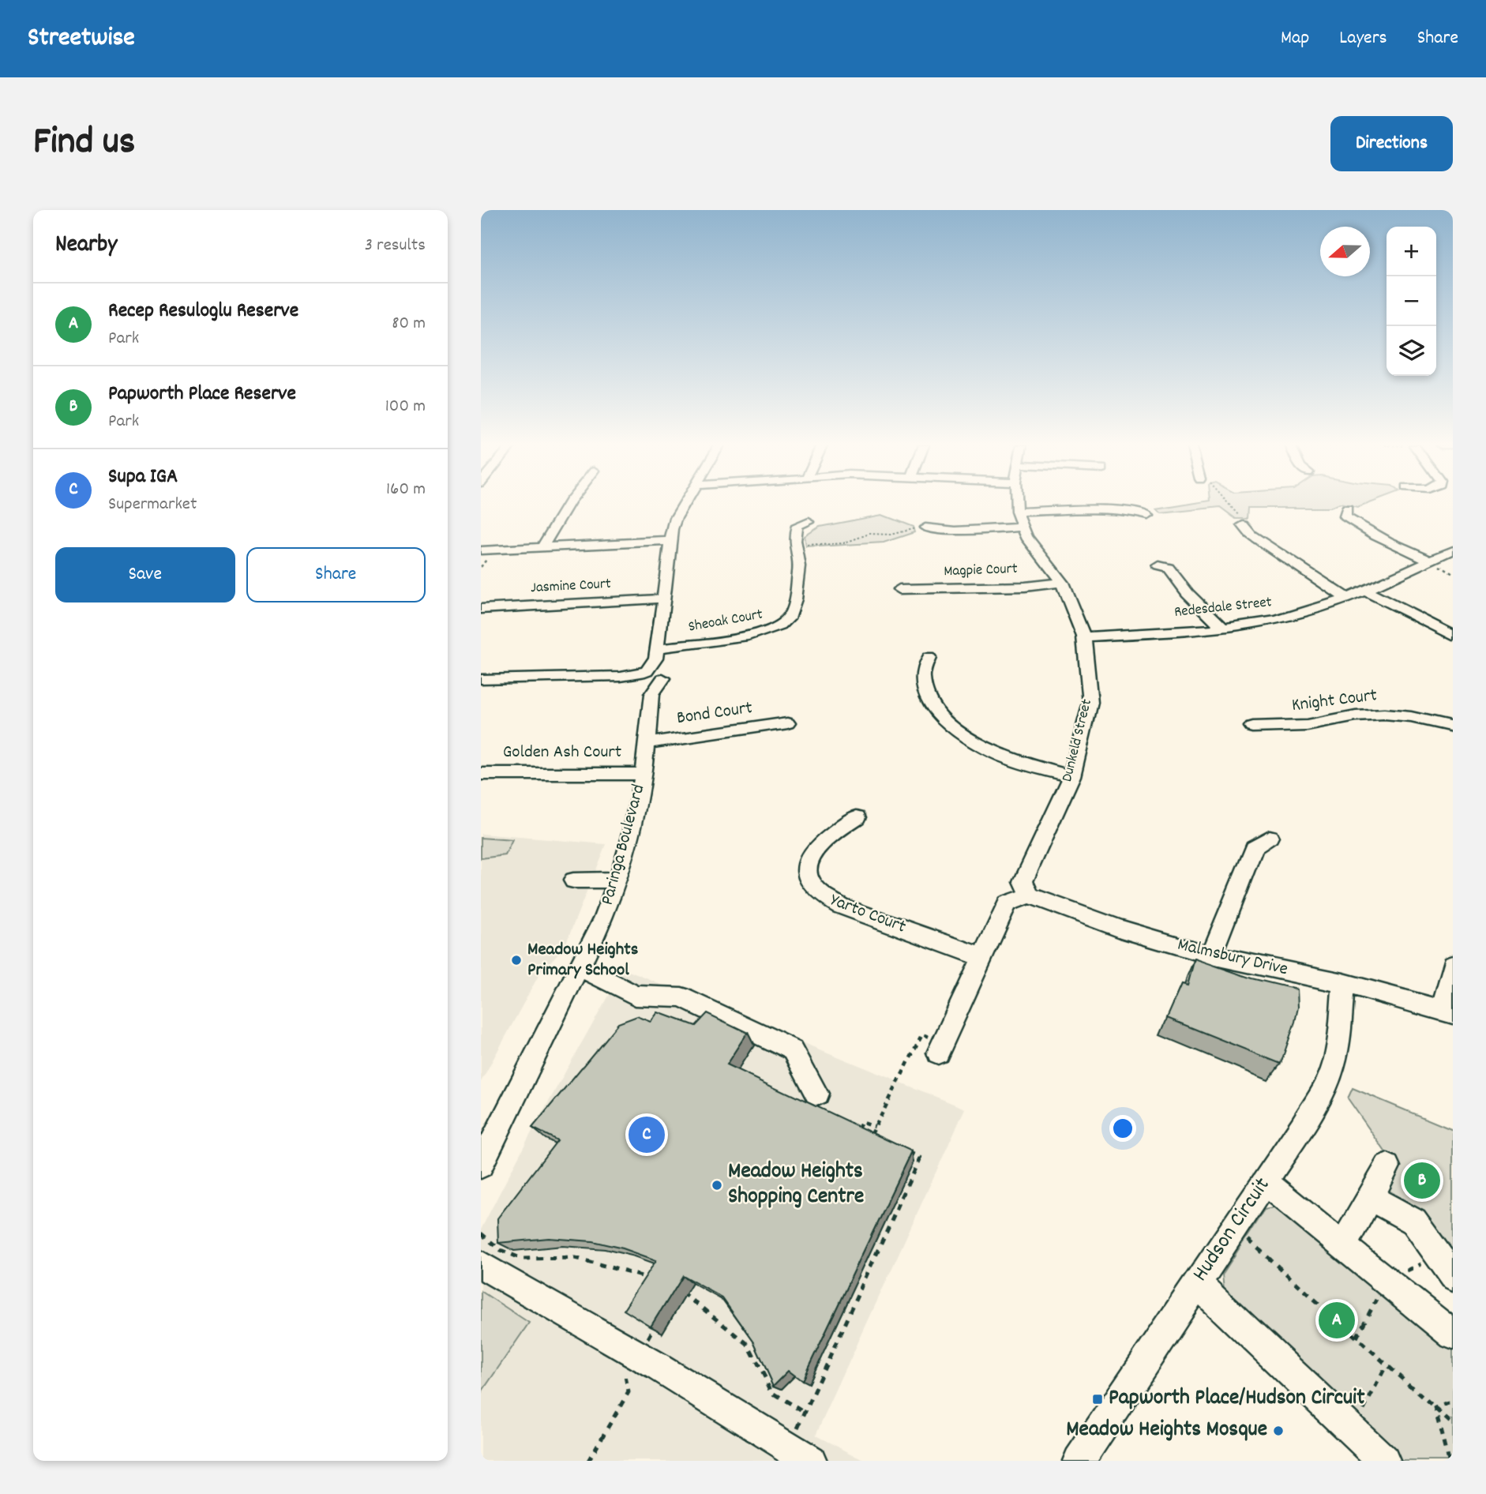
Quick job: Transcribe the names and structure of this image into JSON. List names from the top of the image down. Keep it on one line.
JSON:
{"streets":{"street":["Magpie Court","Jasmine Court","Redesdale Street","Sheoak Court","Knight Court","Bond Court","Dunkeld Street","Golden Ash Court","Paringa Boulevard","Yarto Court","Malmsbury Drive","Hudson Circuit"]},"crossings":[["Magpie Court","Dunkeld Street"],["Jasmine Court","Paringa Boulevard"],["Redesdale Street","Dunkeld Street"],["Sheoak Court","Paringa Boulevard"],["Bond Court","Paringa Boulevard"],["Dunkeld Street","Malmsbury Drive"],["Golden Ash Court","Paringa Boulevard"],["Malmsbury Drive","Hudson Circuit"]],"places":{"other":["Meadow Heights Primary School","Meadow Heights Shopping Centre","Meadow Heights Mosque"],"transit":["Papworth Place/Hudson Circuit"]},"north":"left","page":{"header":"Streetwise","nav":["Map","Layers","Share"],"title":"Find us","buttons":["Directions",["Save","Share"]],"heading":["Nearby","3 results"],"map_buttons":["+","−"],"list":[{"mark":"A","name":"Recep Resuloglu Reserve","note":"Park","value":"80 m"},{"mark":"B","name":"Papworth Place Reserve","note":"Park","value":"100 m"},{"mark":"C","name":"Supa IGA","note":"Supermarket","value":"160 m"}],"pins":["C","B","A"]}}
